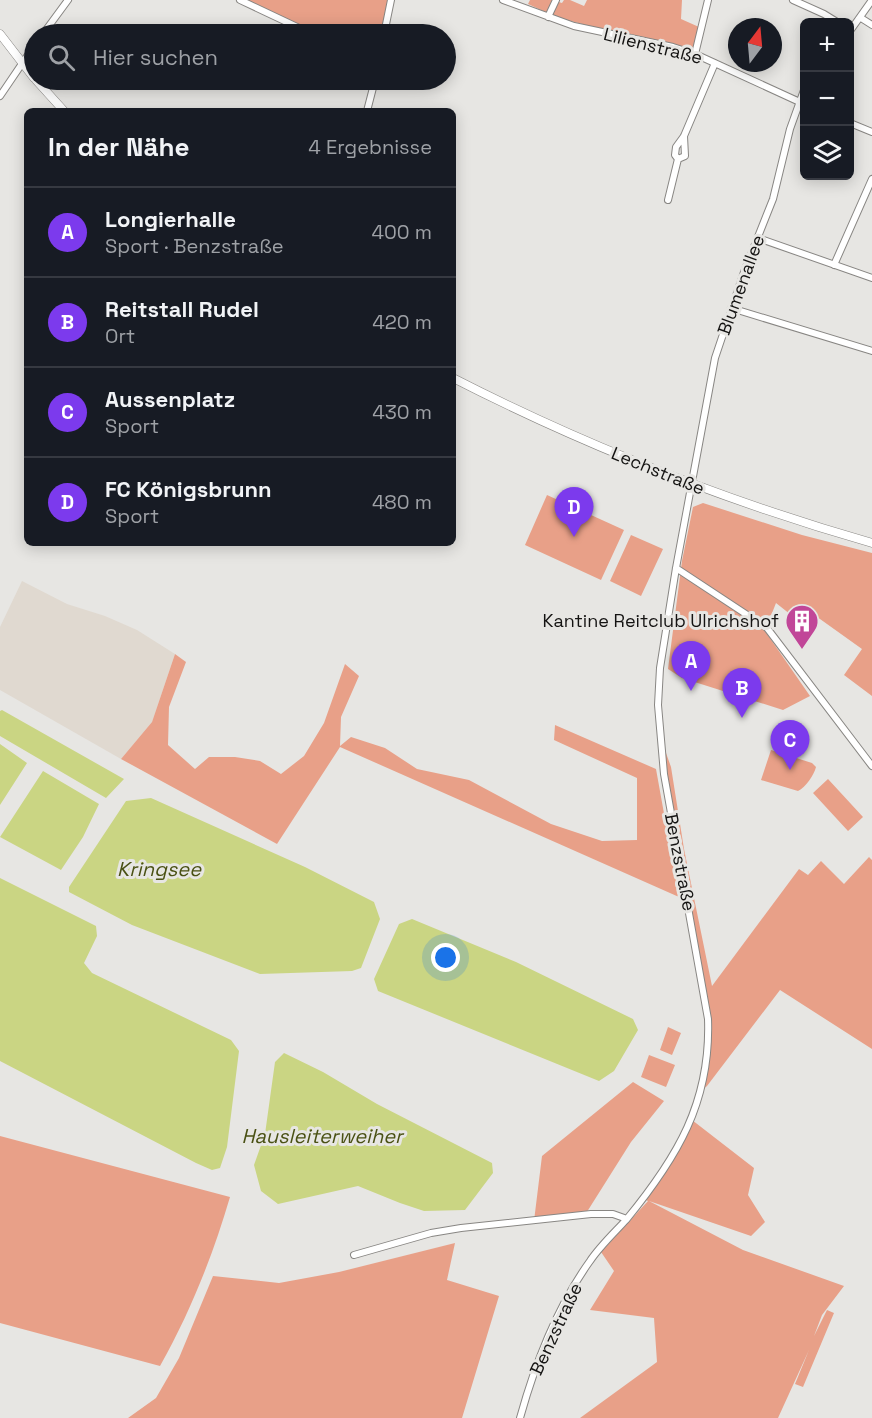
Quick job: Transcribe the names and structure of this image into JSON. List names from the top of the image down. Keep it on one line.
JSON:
{"streets":{"main road":["Lechstraße"],"street":["Lilienstraße","Blumenallee","Benzstraße"]},"crossings":[["Blumenallee","Lechstraße"],["Blumenallee","Benzstraße"],["Lechstraße","Benzstraße"]],"water":["Kringsee","Hausleiterweiher"],"places":{"building":["Kantine Reitclub Ulrichshof"]},"north":"top","page":{"map_buttons":["+","−"],"search":"Hier suchen","heading":["In der Nähe","4 Ergebnisse"],"list":[{"mark":"A","name":"Longierhalle","note":"Sport · Benzstraße","value":"400 m"},{"mark":"B","name":"Reitstall Rudel","note":"Ort","value":"420 m"},{"mark":"C","name":"Aussenplatz","note":"Sport","value":"430 m"},{"mark":"D","name":"FC Königsbrunn","note":"Sport","value":"480 m"}],"pins":["D","A","B","C"]}}
